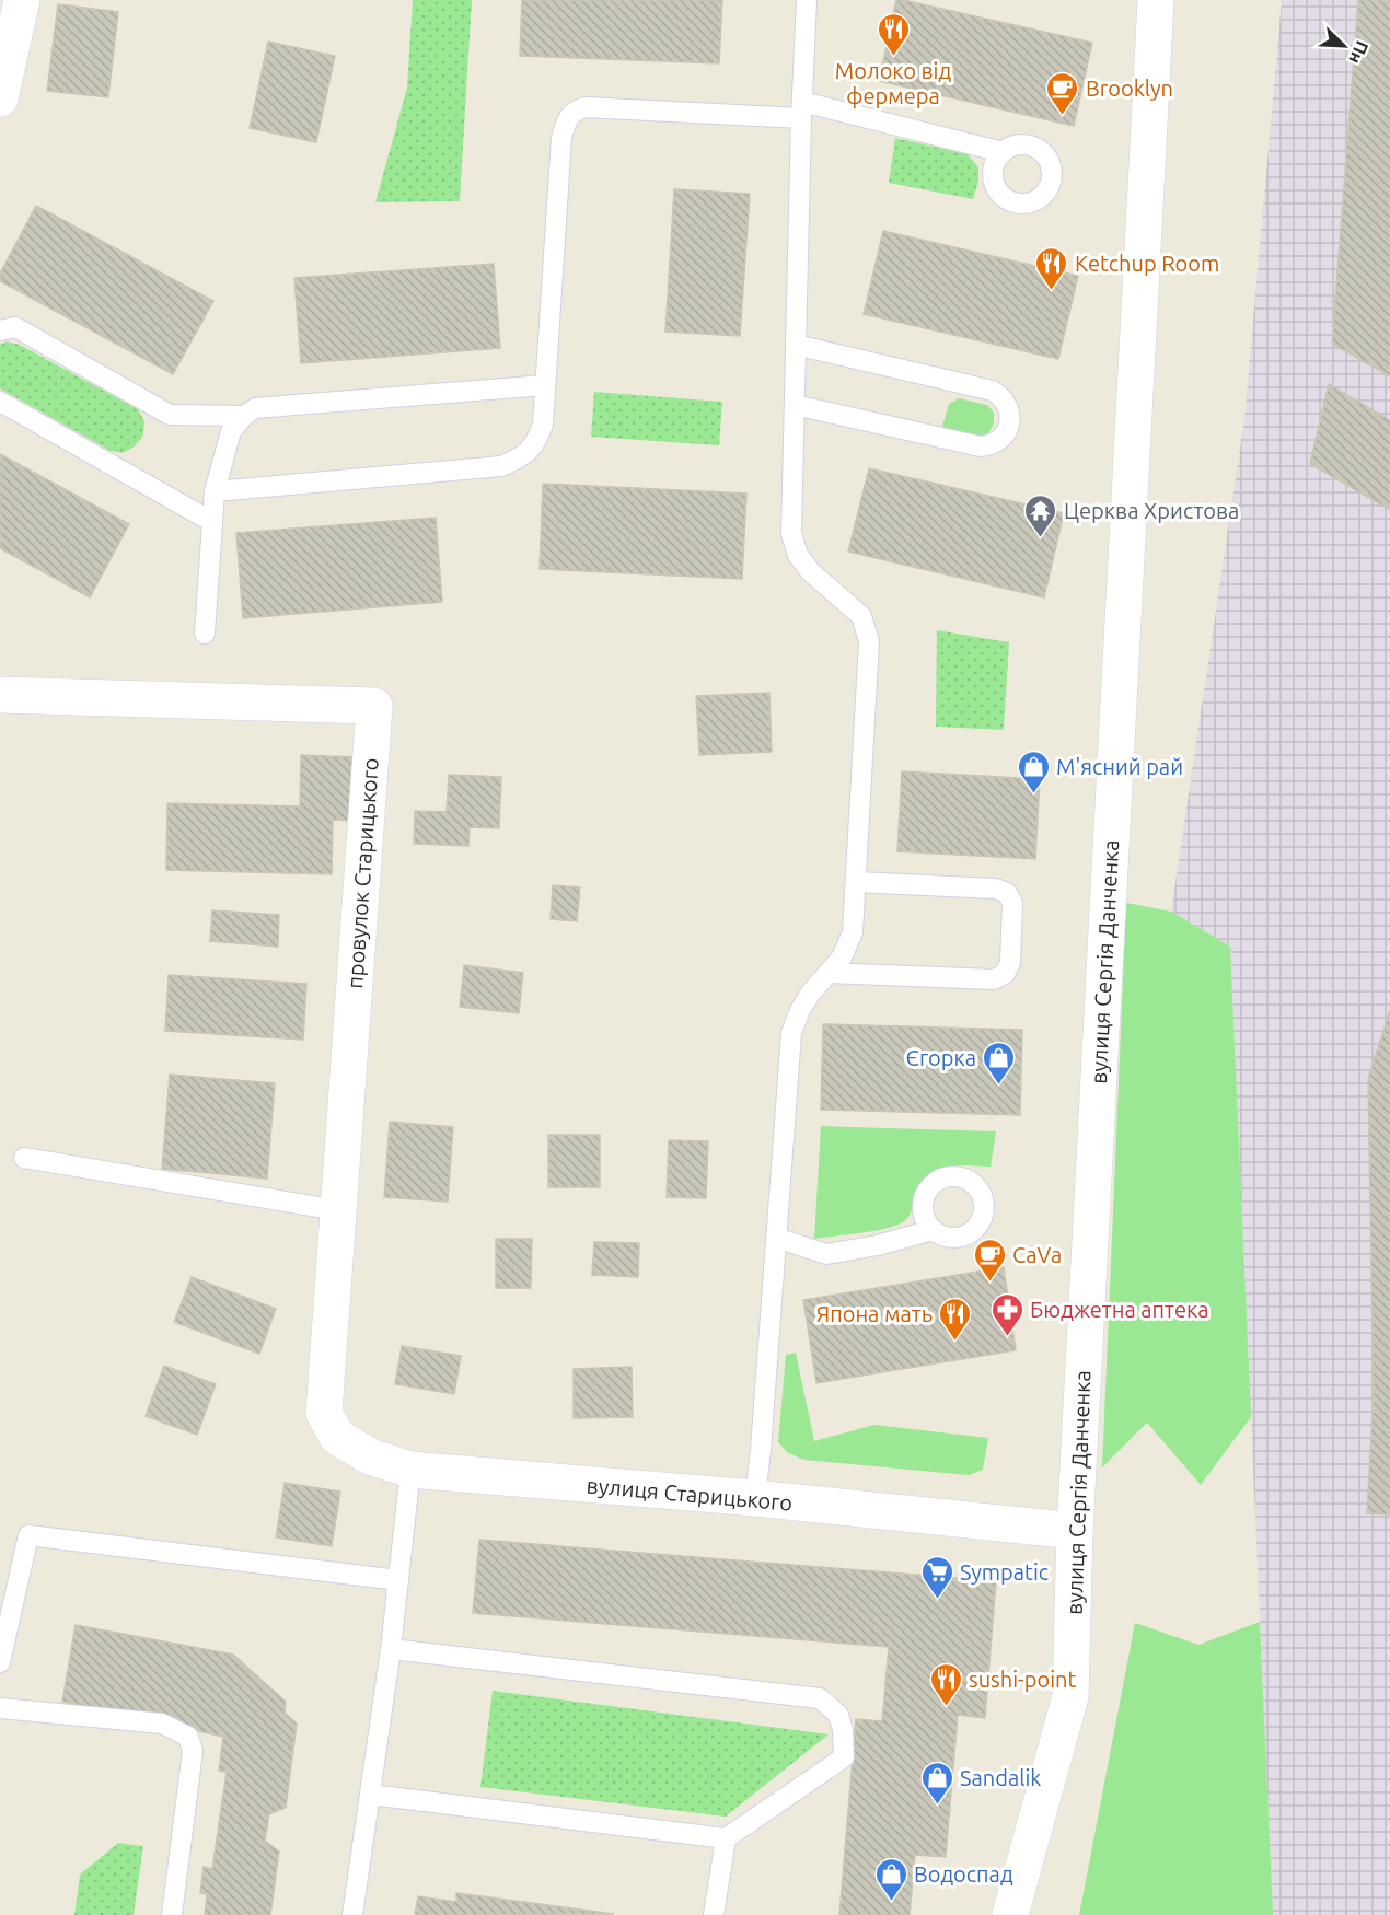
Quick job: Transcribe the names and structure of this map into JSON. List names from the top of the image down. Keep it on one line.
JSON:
{"streets":{"street":["провулок Старицького","вулиця Сергія Данченка","вулиця Старицького"]},"crossings":[["провулок Старицького","вулиця Старицького"],["вулиця Сергія Данченка","вулиця Старицького"]],"places":{"restaurant":["Молоко від фермера","Ketchup Room","Япона мать","sushi-point"],"cafe":["Brooklyn","CaVa"],"temple":["Церква Христова"],"shop":["М'ясний рай","Єгорка","Sandalik","Водоспад"],"pharmacy":["Бюджетна аптека"],"supermarket":["Sympatic"]},"north":"bottom right"}
